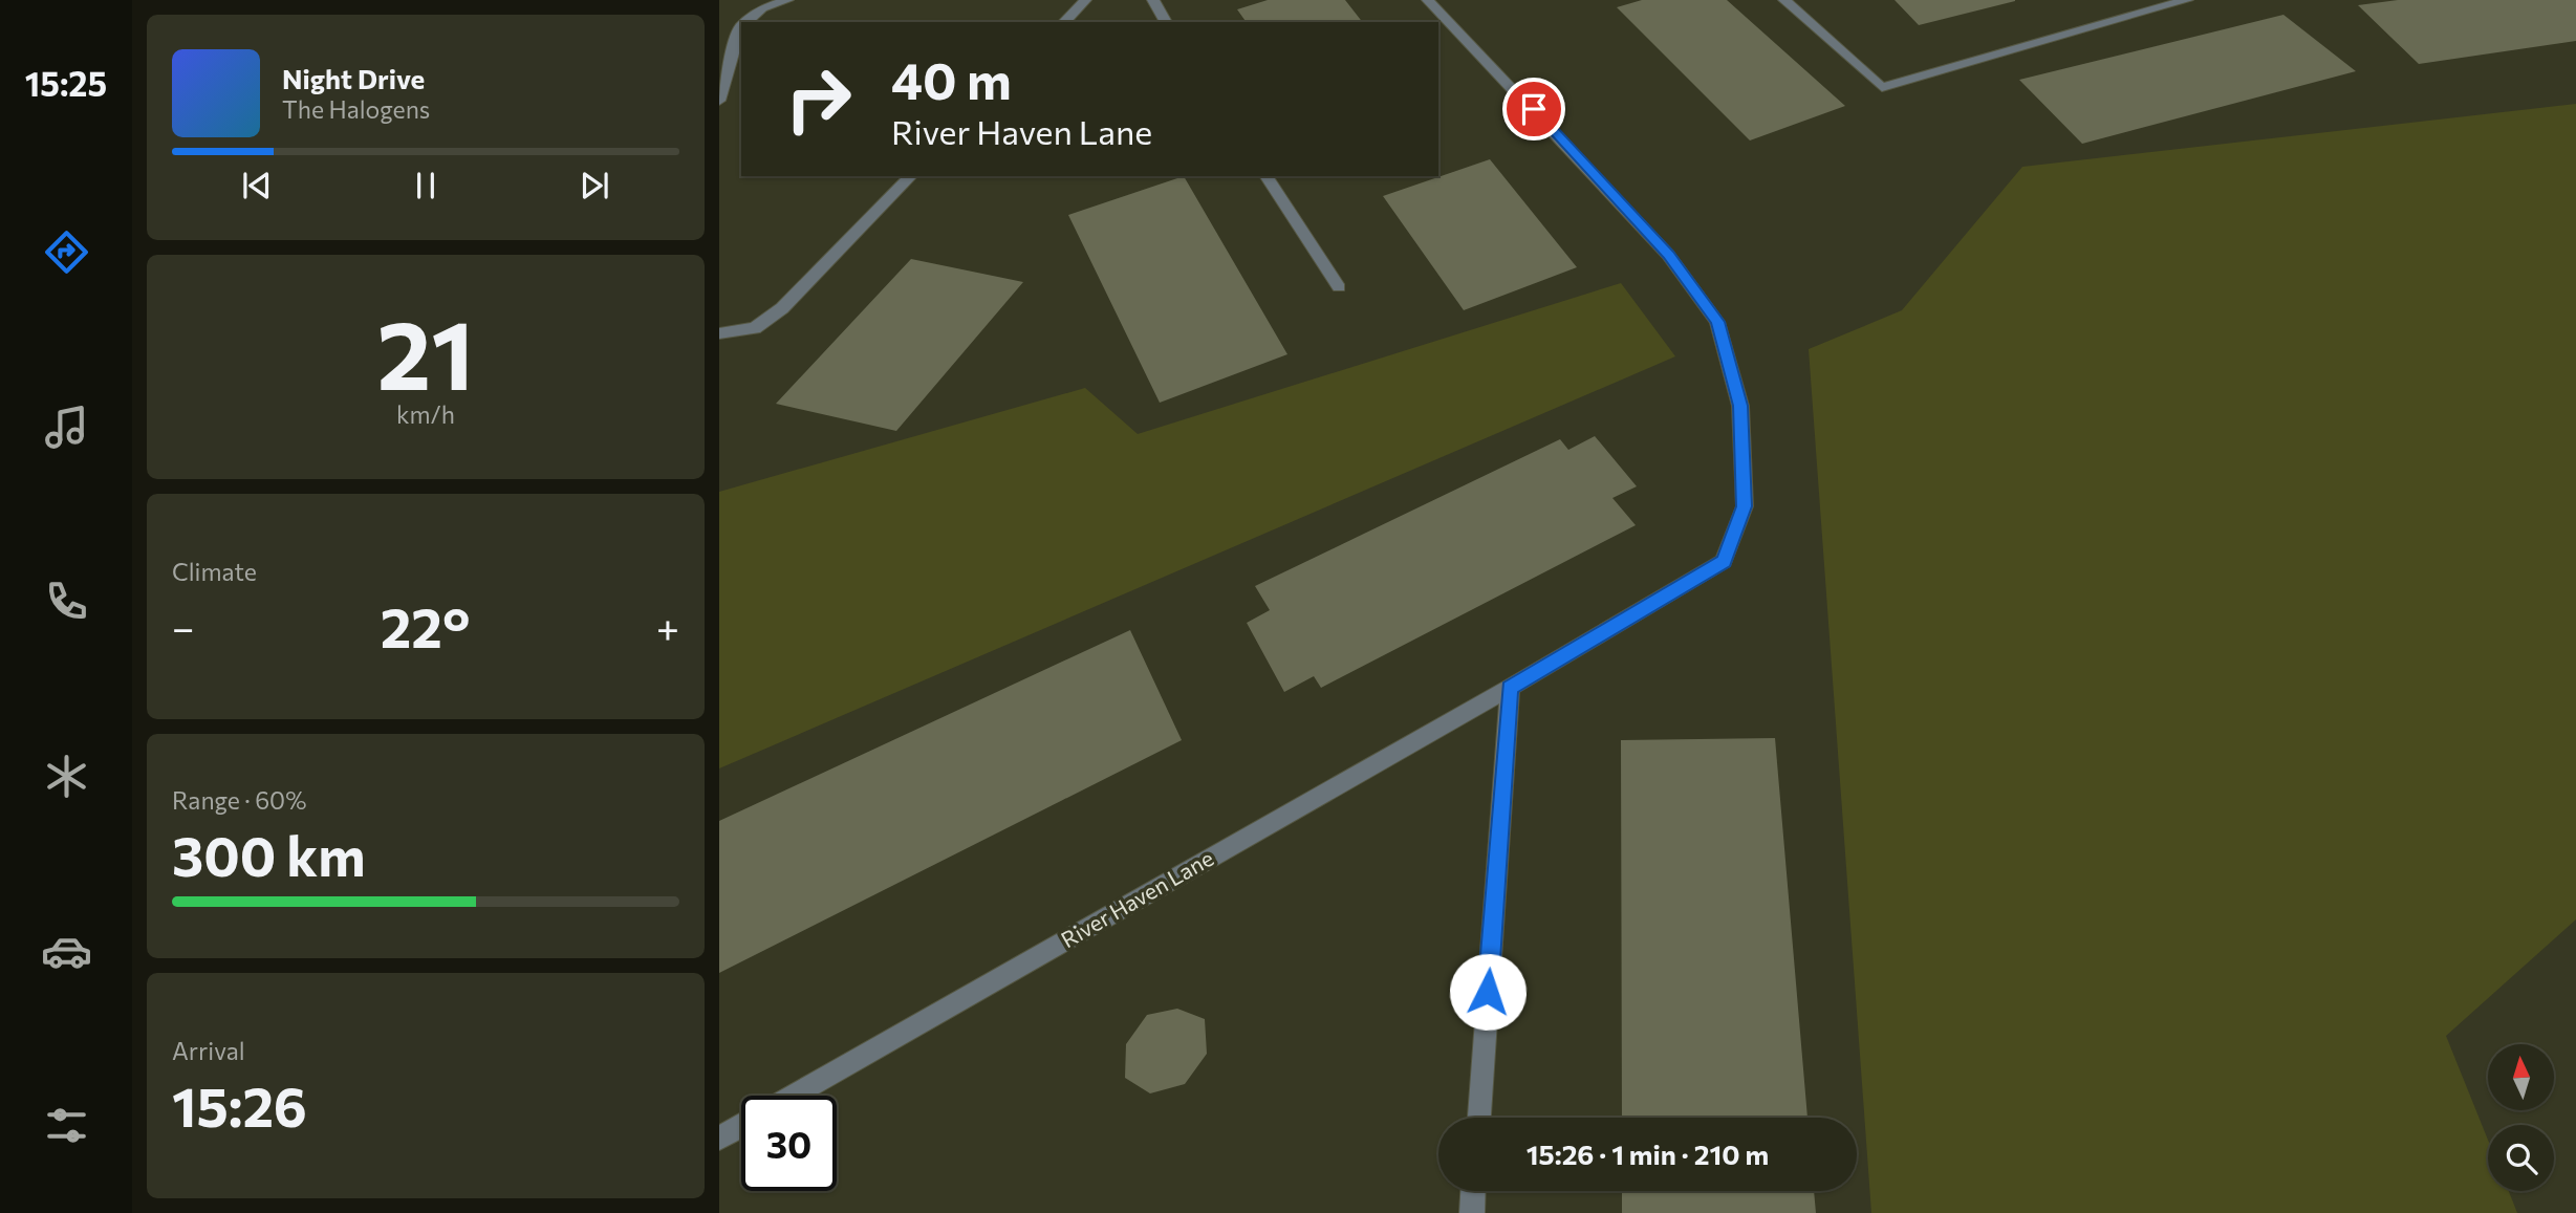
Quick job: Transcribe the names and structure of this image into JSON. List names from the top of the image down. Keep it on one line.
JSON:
{"streets":{"street":["River Haven Lane"]},"north":"top","page":{"tabs":"15:25","turn":["40 m","River Haven Lane"],"song":["Night Drive","The Halogens"],"tile":[["21","km/h"],"Climate",["Range · 60%","300 km"],["Arrival","15:26"]],"heat":["−","22°","+"],"limit":"30","trip":"15:26 · 1 min · 210 m"}}
